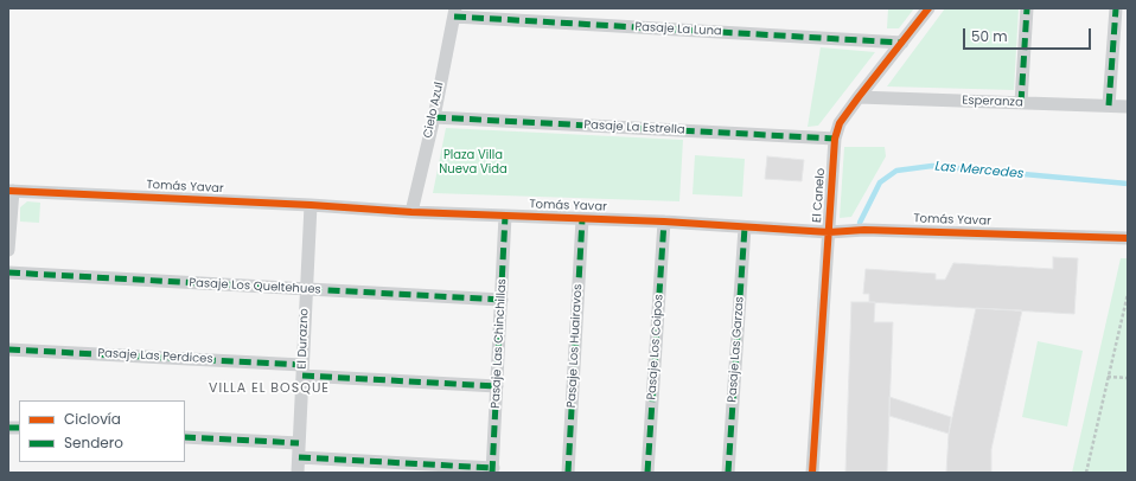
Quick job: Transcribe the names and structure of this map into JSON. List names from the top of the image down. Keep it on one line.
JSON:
{"streets":{"street":["Pasaje La Luna","Esperanza","Cielo Azul","Pasaje La Estrella","Tomás Yavar","El Canelo","Pasaje Los Queltehues","El Durazno","Pasaje Las Chinchillas","Pasaje Los Huairavos","Pasaje Los Coipos","Pasaje Las Garzas","Pasaje Las Perdices"]},"crossings":[["Pasaje La Luna","Cielo Azul"],["Pasaje La Luna","El Canelo"],["Esperanza","El Canelo"],["Cielo Azul","Pasaje La Estrella"],["Cielo Azul","Tomás Yavar"],["Pasaje La Estrella","El Canelo"],["Tomás Yavar","El Canelo"],["Tomás Yavar","El Durazno"],["Tomás Yavar","Pasaje Las Chinchillas"],["Tomás Yavar","Pasaje Los Huairavos"],["Tomás Yavar","Pasaje Los Coipos"],["Tomás Yavar","Pasaje Las Garzas"],["Pasaje Los Queltehues","El Durazno"],["Pasaje Los Queltehues","Pasaje Las Chinchillas"],["El Durazno","Pasaje Las Perdices"],["Pasaje Las Chinchillas","Pasaje Las Perdices"]],"districts":["VILLA EL BOSQUE"],"water":["Las Mercedes"],"parks":["Plaza Villa Nueva Vida"],"legend":["Ciclovía","Sendero"],"scale_bar":"50 m"}
